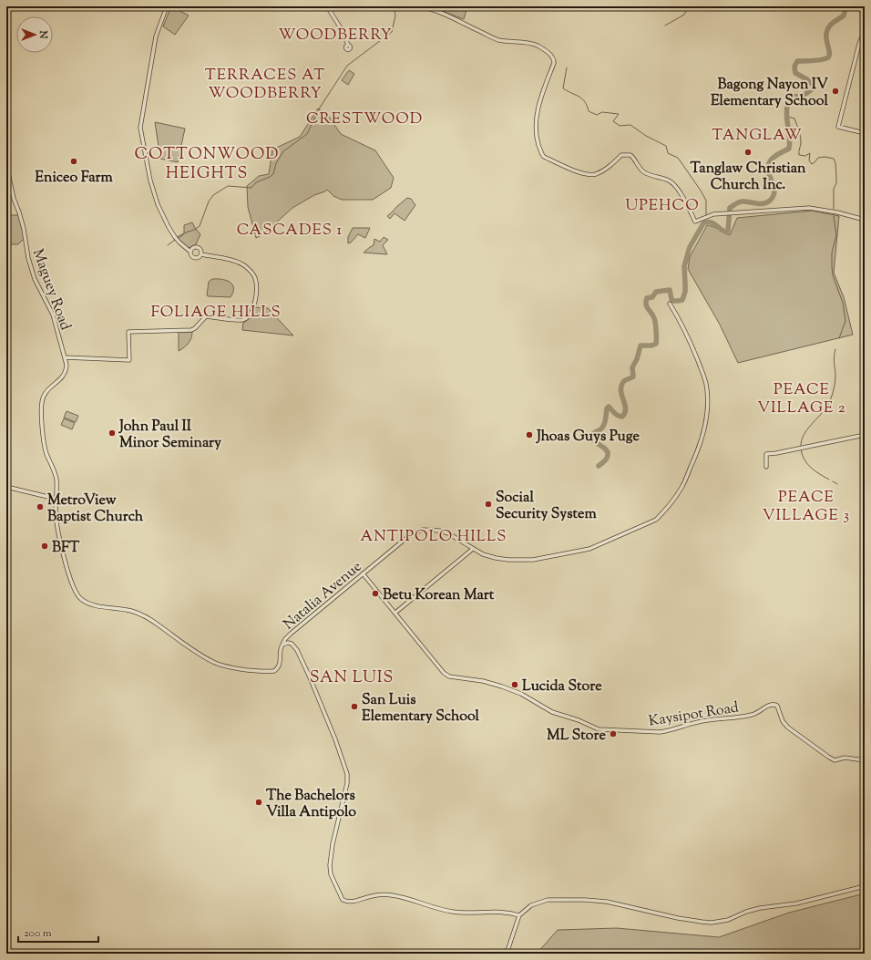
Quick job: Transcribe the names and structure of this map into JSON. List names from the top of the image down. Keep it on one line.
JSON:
{"streets":{"street":["Maguey Road","Natalia Avenue","Kaysipot Road"]},"crossings":[["Maguey Road","Natalia Avenue"]],"districts":["WOODBERRY","TERRACES AT WOODBERRY","CRESTWOOD","TANGLAW","COTTONWOOD HEIGHTS","UPEHCO","CASCADES 1","FOLIAGE HILLS","PEACE VILLAGE 2","PEACE VILLAGE 3","ANTIPOLO HILLS","SAN LUIS"],"places":["Bagong Nayon IV Elementary School","Tanglaw Christian Church Inc.","Eniceo Farm","John Paul II Minor Seminary","Jhoas Guys Puge","Social Security System","MetroView Baptist Church","BFT","Betu Korean Mart","Lucida Store","San Luis Elementary School","ML Store","The Bachelors Villa Antipolo"],"scale_bar":"200 m","north":"right"}
